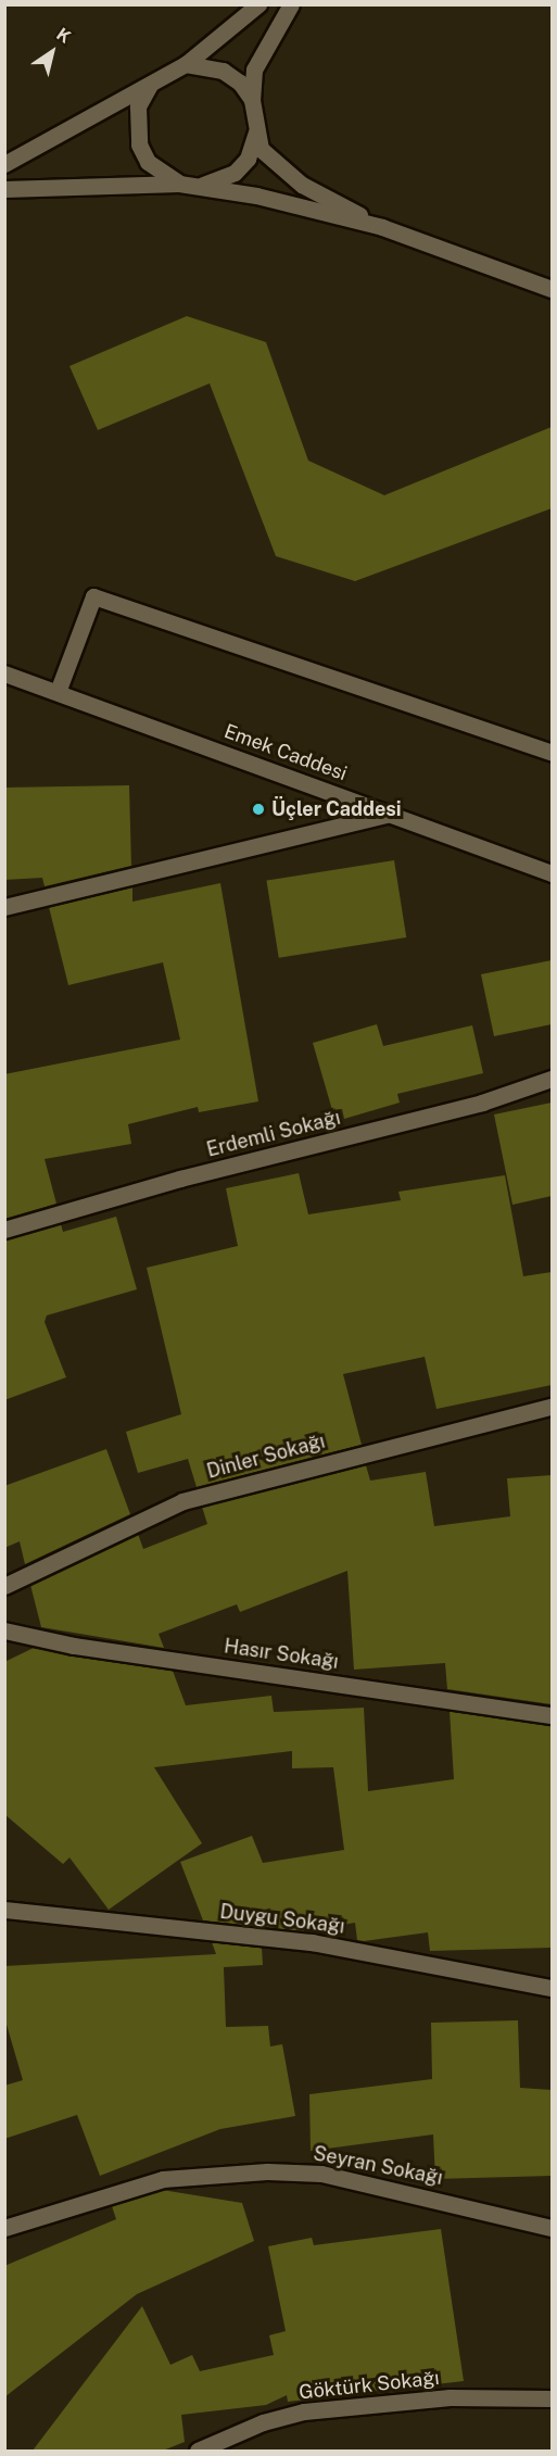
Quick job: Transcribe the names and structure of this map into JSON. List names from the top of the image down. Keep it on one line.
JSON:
{"streets":{"street":["Emek Caddesi","Erdemli Sokağı","Dinler Sokağı","Hasır Sokağı","Duygu Sokağı","Seyran Sokağı","Göktürk Sokağı"]},"places":["Üçler Caddesi"],"north":"top right"}
